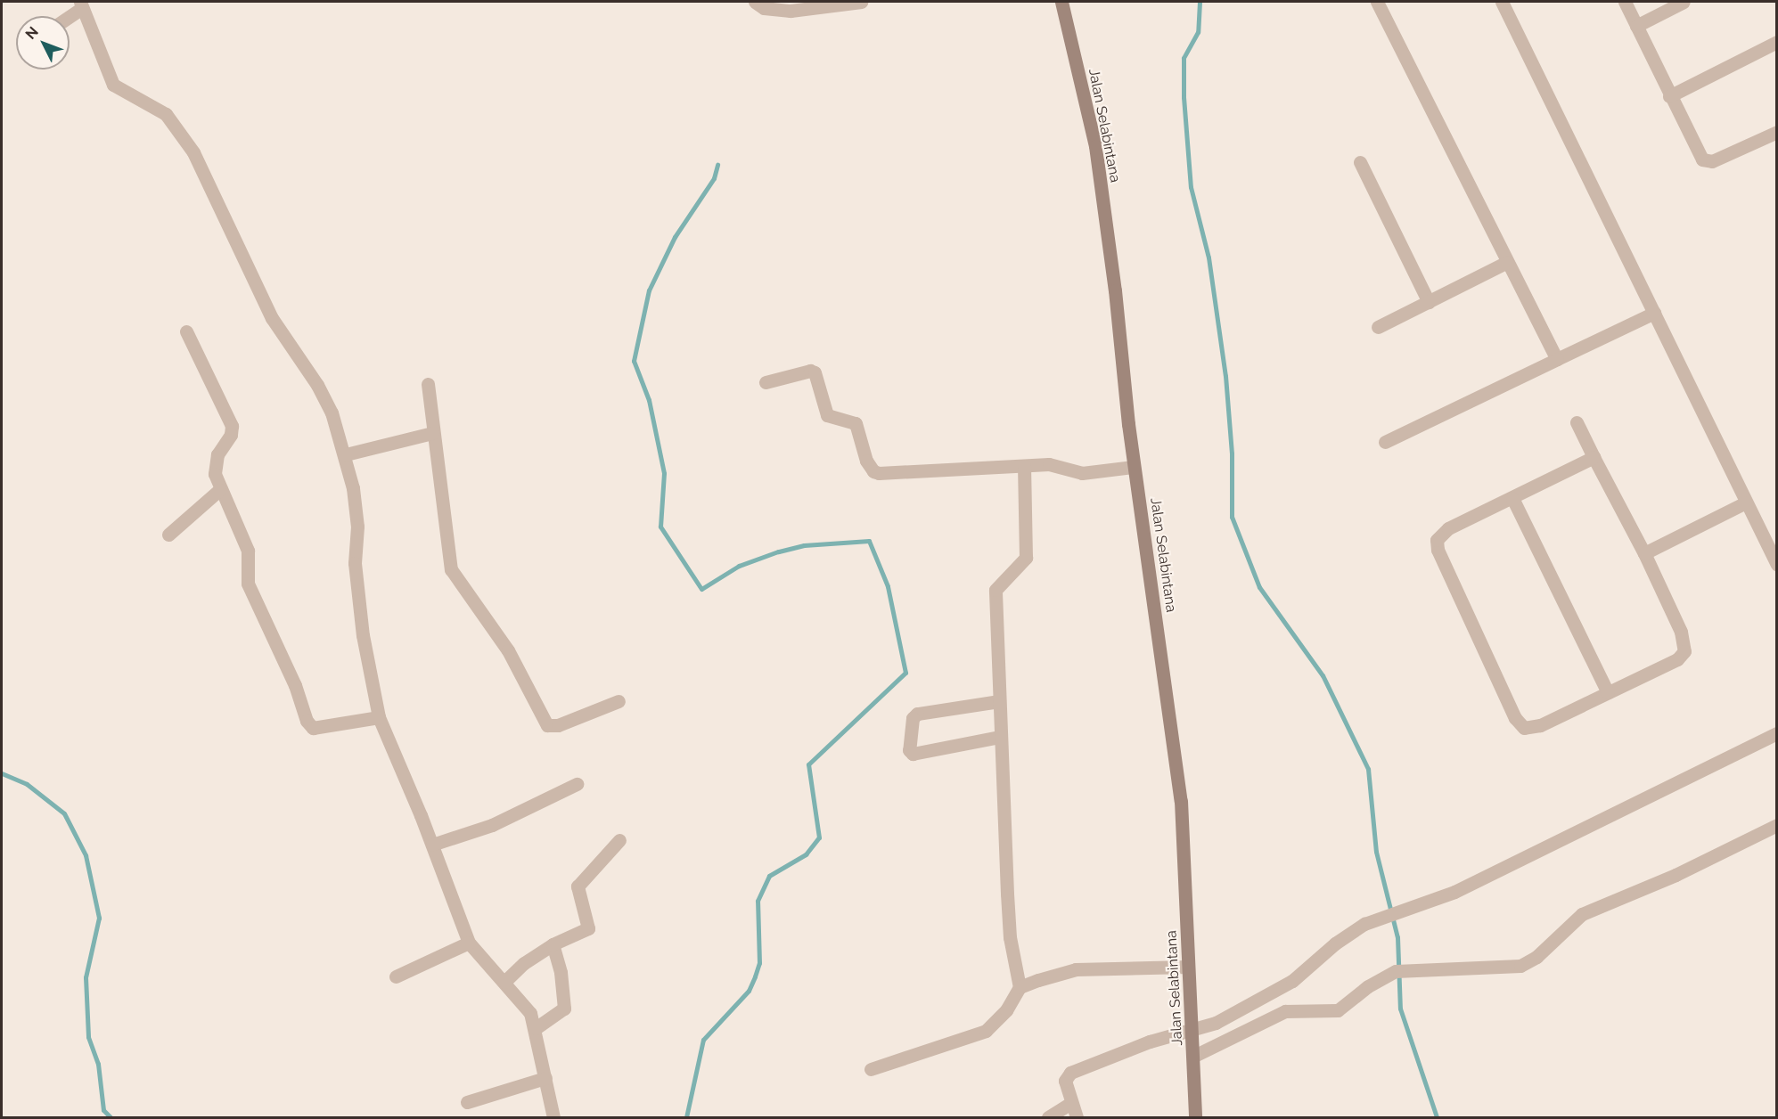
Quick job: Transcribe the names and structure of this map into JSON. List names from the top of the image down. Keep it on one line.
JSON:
{"streets":{"street":["Jalan Selabintana"]},"north":"top left"}
